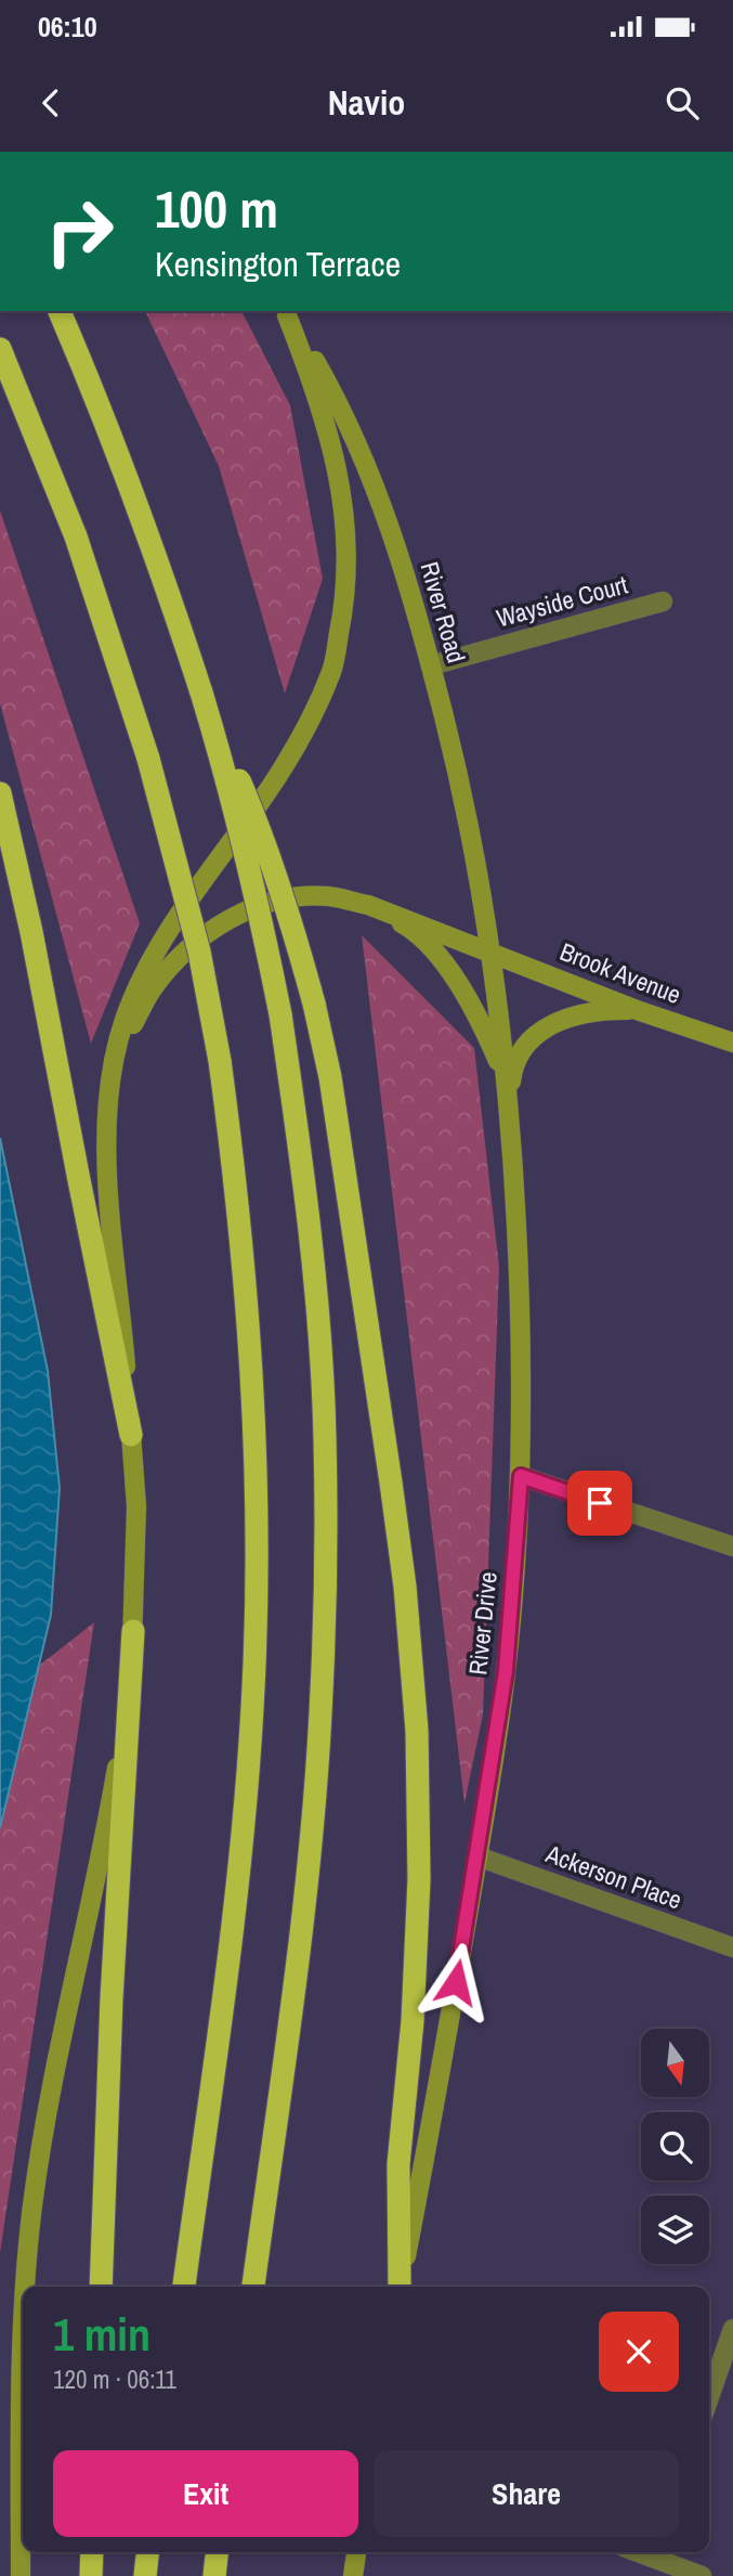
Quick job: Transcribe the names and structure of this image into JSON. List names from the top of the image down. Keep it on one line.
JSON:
{"streets":{"main road":["River Road","Brook Avenue","River Drive"],"street":["Wayside Court","Ackerson Place"]},"crossings":[["Wayside Court","River Road"],["River Road","Brook Avenue"],["River Road","River Drive"],["Brook Avenue","River Drive"],["River Drive","Ackerson Place"]],"north":"bottom","page":{"status":"06:10","header":"Navio","turn":["100 m","Kensington Terrace"],"heading":["1 min","120 m · 06:11"],"buttons":["Exit","Share"]}}
